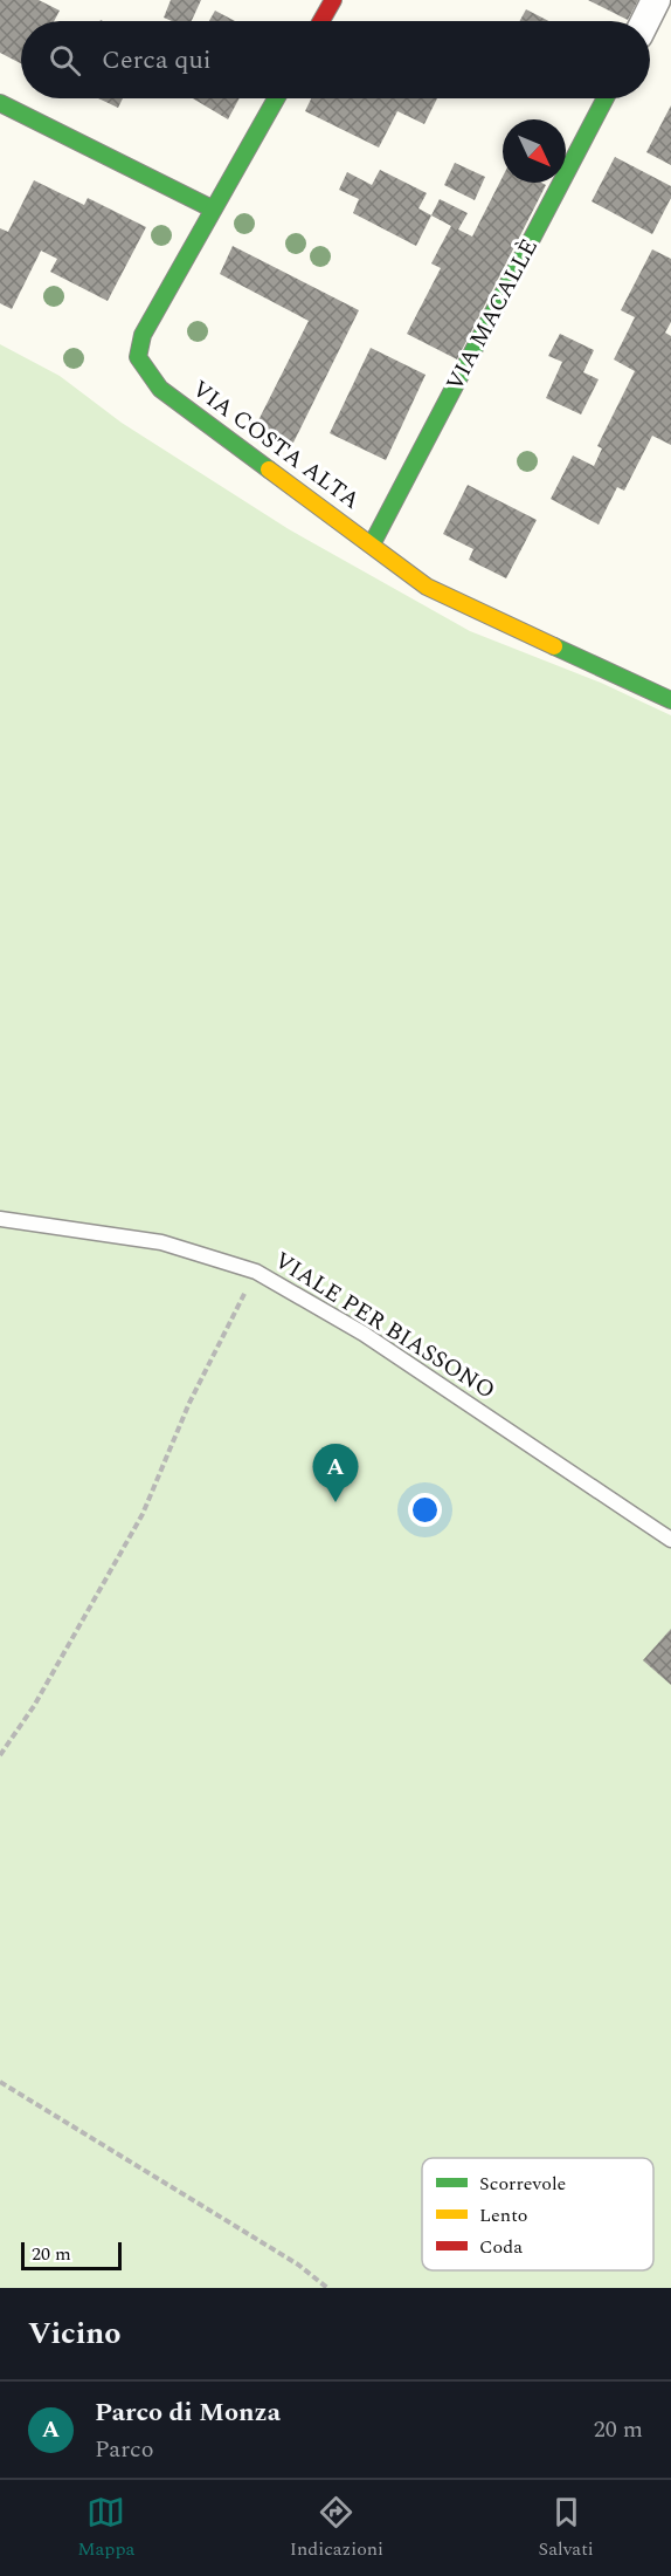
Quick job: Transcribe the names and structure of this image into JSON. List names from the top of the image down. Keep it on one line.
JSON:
{"streets":{"street":["VIA MACALLÈ","VIA COSTA ALTA"],"lane":["VIALE PER BIASSONO"]},"crossings":[["VIA MACALLÈ","VIA COSTA ALTA"]],"legend":["Scorrevole","Lento","Coda"],"scale_bar":"20 m","north":"bottom right","page":{"search":"Cerca qui","pins":"A","scale":"20 m","heading":"Vicino","list":[{"mark":"A","name":"Parco di Monza","note":"Parco","value":"20 m"}],"nav":["Mappa","Indicazioni","Salvati"]}}
